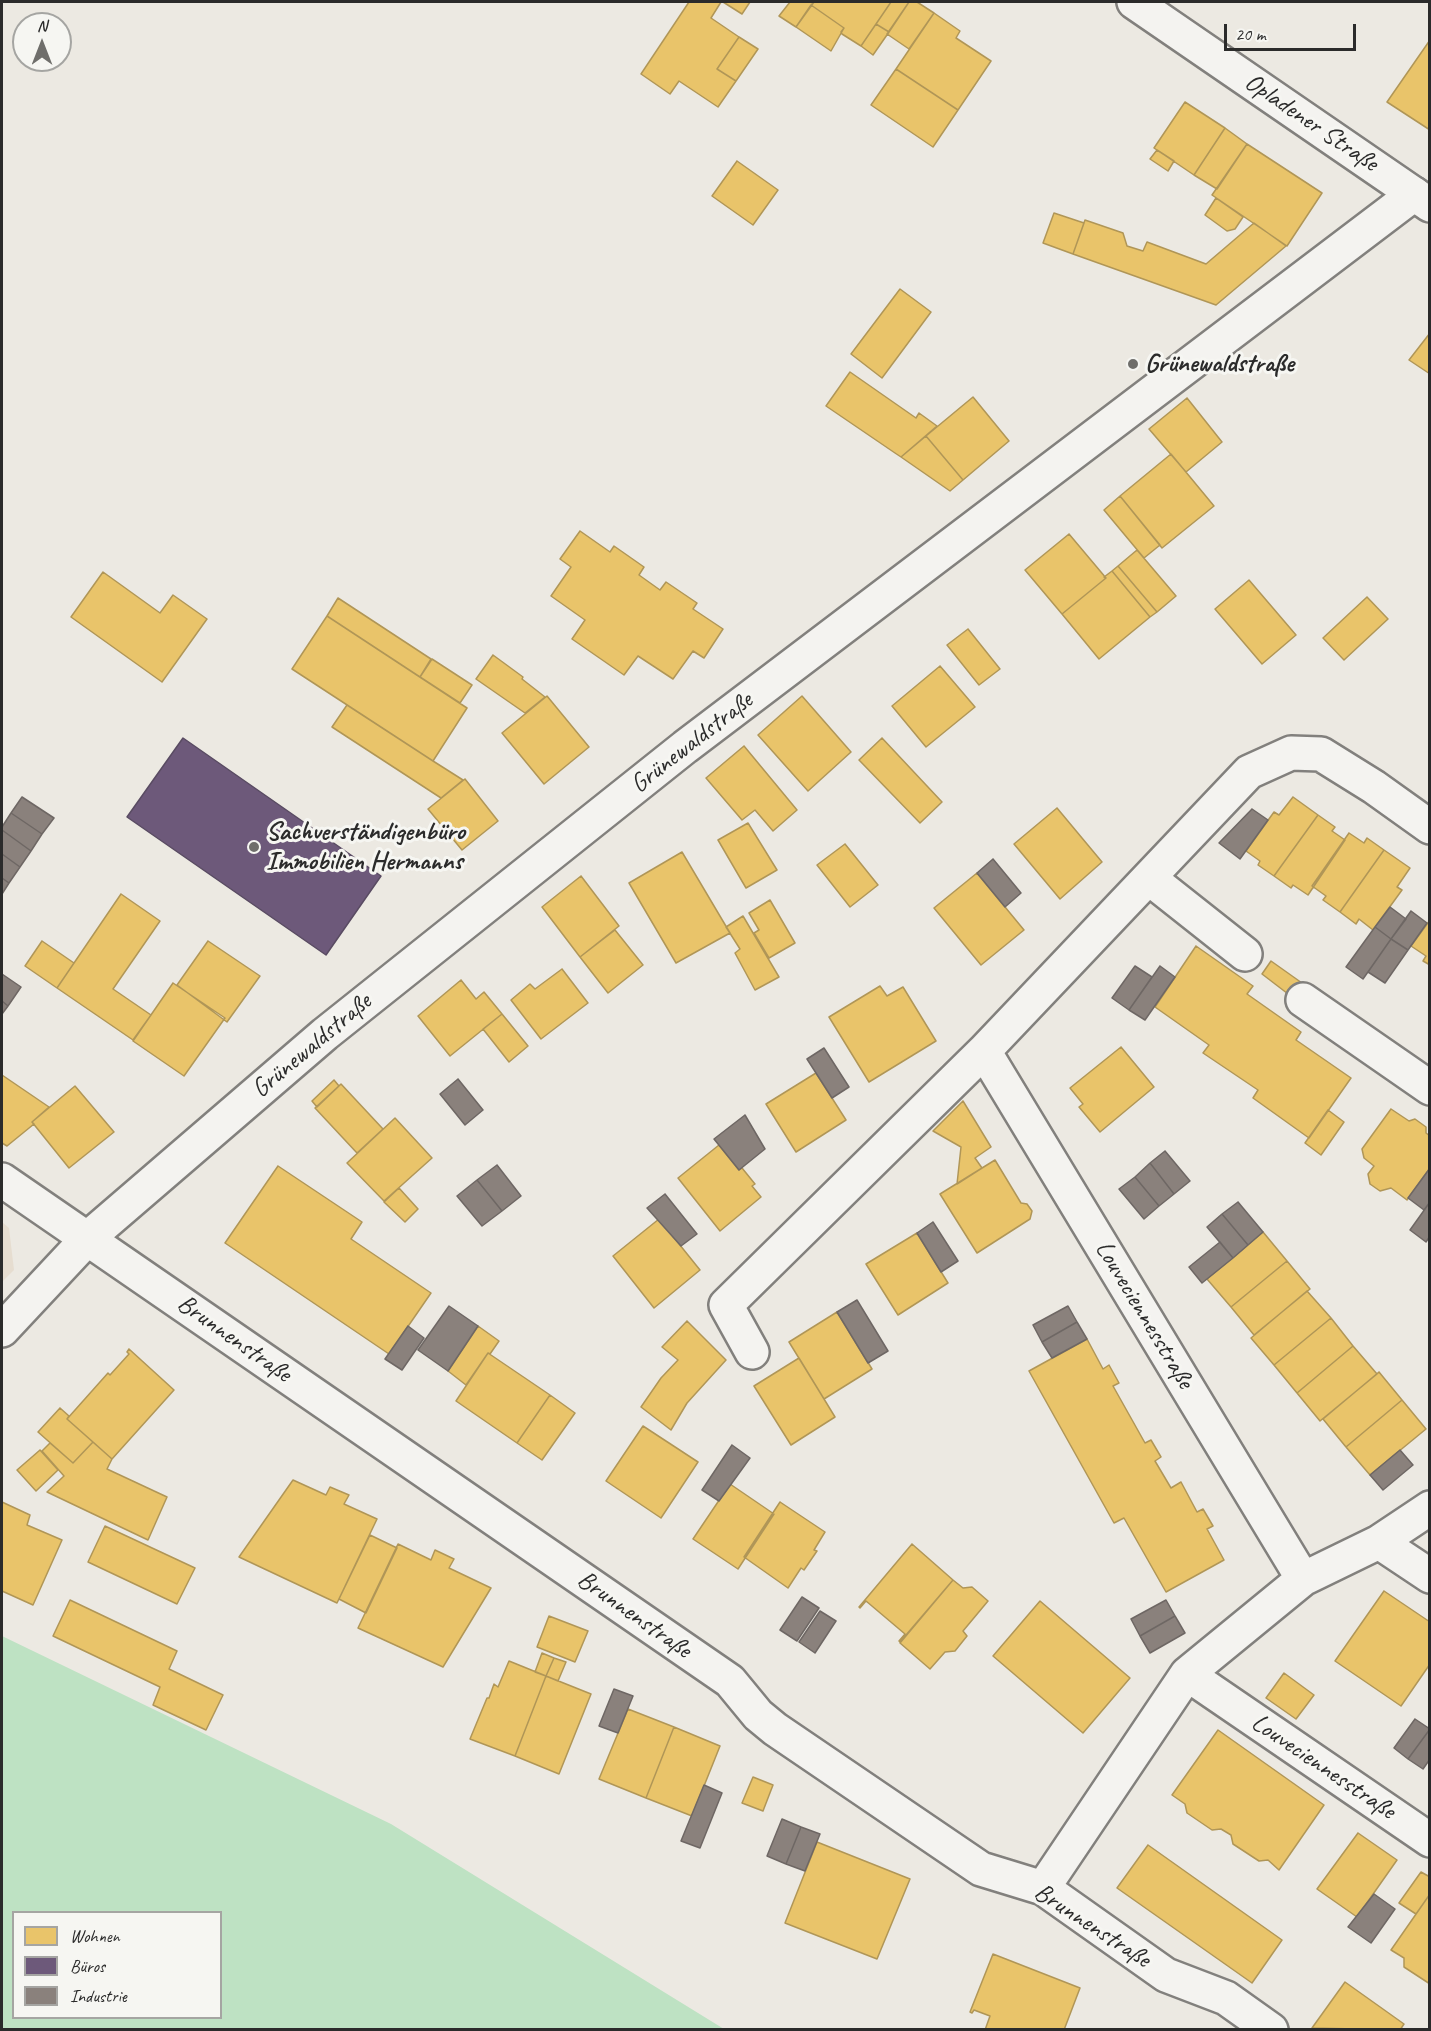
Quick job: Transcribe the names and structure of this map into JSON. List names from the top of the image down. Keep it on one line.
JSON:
{"streets":{"street":["Opladener Straße","Grünewaldstraße","Louveciennesstraße","Brunnenstraße"]},"crossings":[["Opladener Straße","Grünewaldstraße"],["Grünewaldstraße","Brunnenstraße"]],"places":["Grünewaldstraße","Sachverständigenbüro Immobilien Hermanns"],"legend":["Wohnen","Büros","Industrie"],"scale_bar":"20 m","north":"top"}
